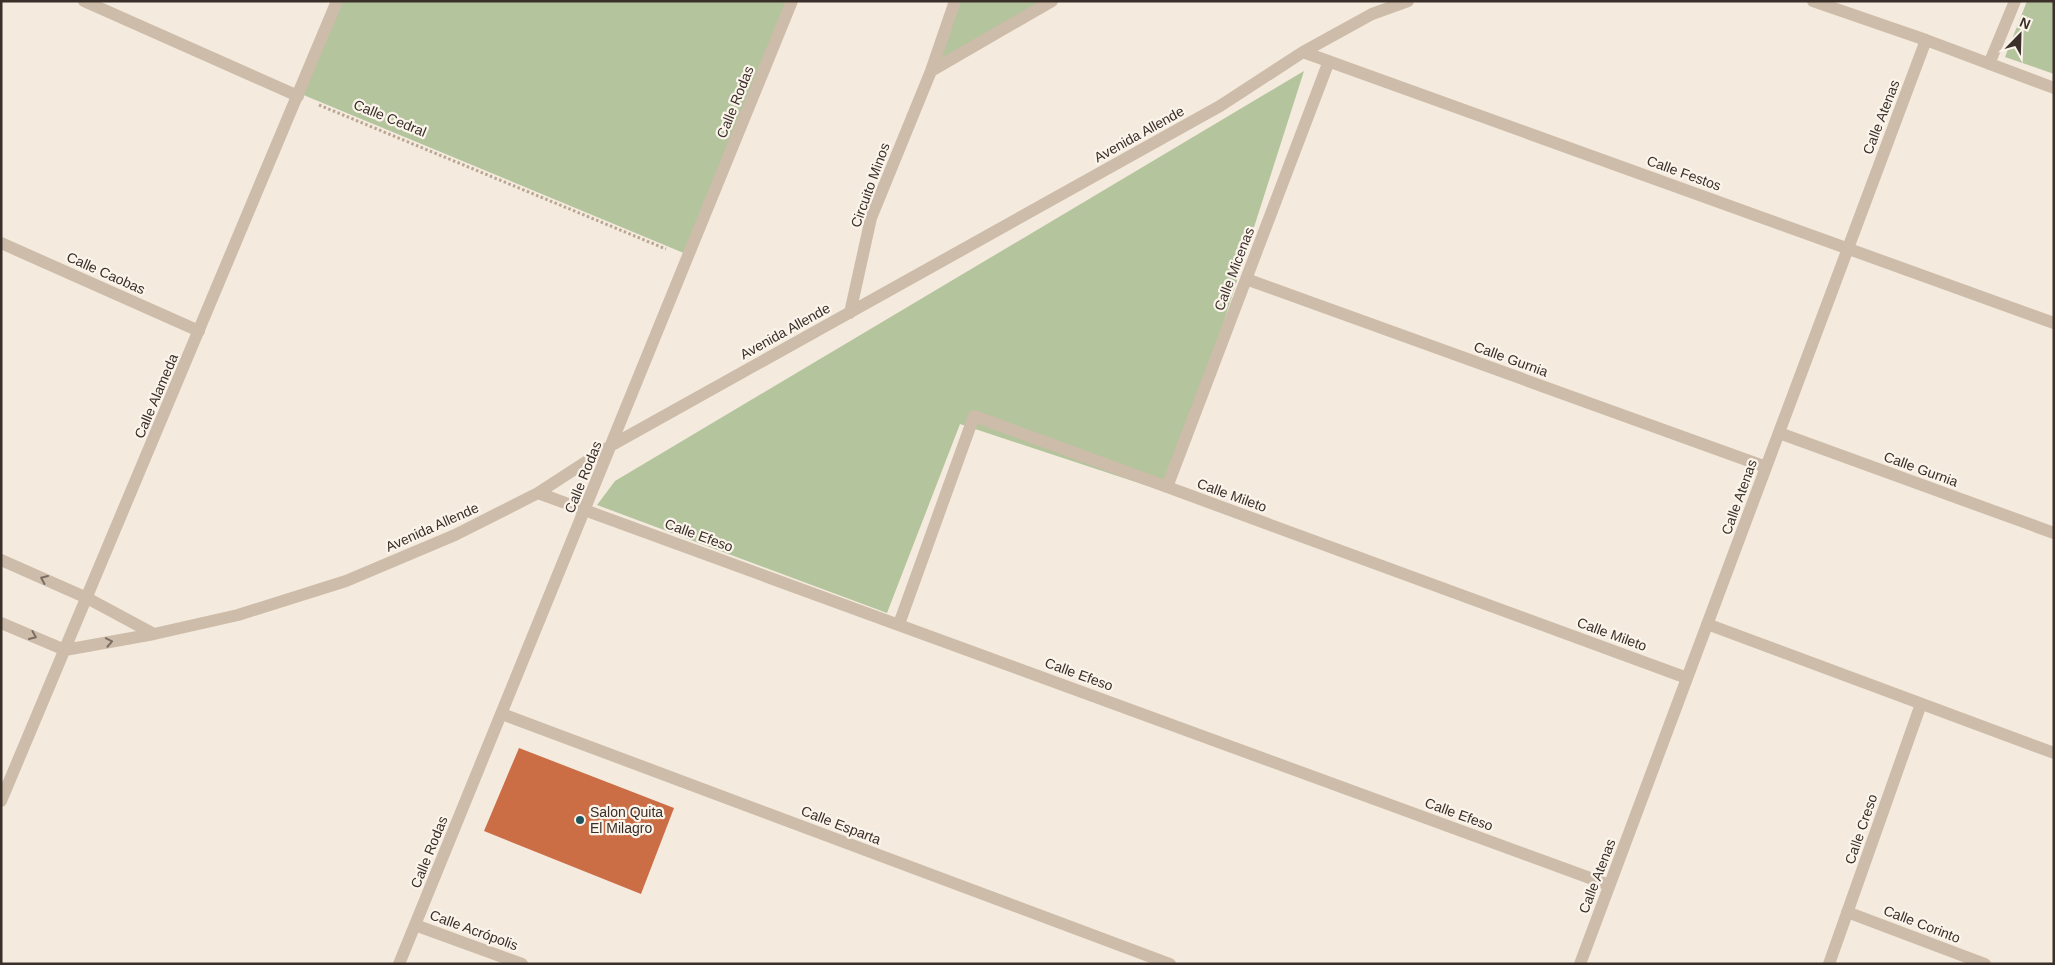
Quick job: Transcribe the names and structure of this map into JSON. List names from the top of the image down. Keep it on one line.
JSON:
{"streets":{"street":["Calle Rodas","Calle Atenas","Avenida Allende","Calle Festos","Circuito Minos","Calle Micenas","Calle Caobas","Calle Gurnia","Calle Alameda","Calle Mileto","Calle Efeso","Calle Esparta","Calle Creso","Calle Corinto","Calle Acrópolis"],"path":["Calle Cedral"]},"crossings":[["Calle Rodas","Calle Cedral"],["Calle Rodas","Avenida Allende"],["Calle Rodas","Calle Efeso"],["Calle Rodas","Calle Esparta"],["Calle Rodas","Calle Acrópolis"],["Calle Atenas","Calle Festos"],["Calle Atenas","Calle Gurnia"],["Calle Atenas","Calle Mileto"],["Calle Atenas","Calle Efeso"],["Calle Cedral","Calle Alameda"],["Avenida Allende","Calle Festos"],["Avenida Allende","Circuito Minos"],["Avenida Allende","Calle Alameda"],["Avenida Allende","Calle Efeso"],["Calle Festos","Calle Micenas"],["Calle Micenas","Calle Gurnia"],["Calle Micenas","Calle Mileto"],["Calle Caobas","Calle Alameda"],["Calle Mileto","Calle Efeso"],["Calle Creso","Calle Corinto"]],"places":["Salon Quita El Milagro"],"north":"top right"}
